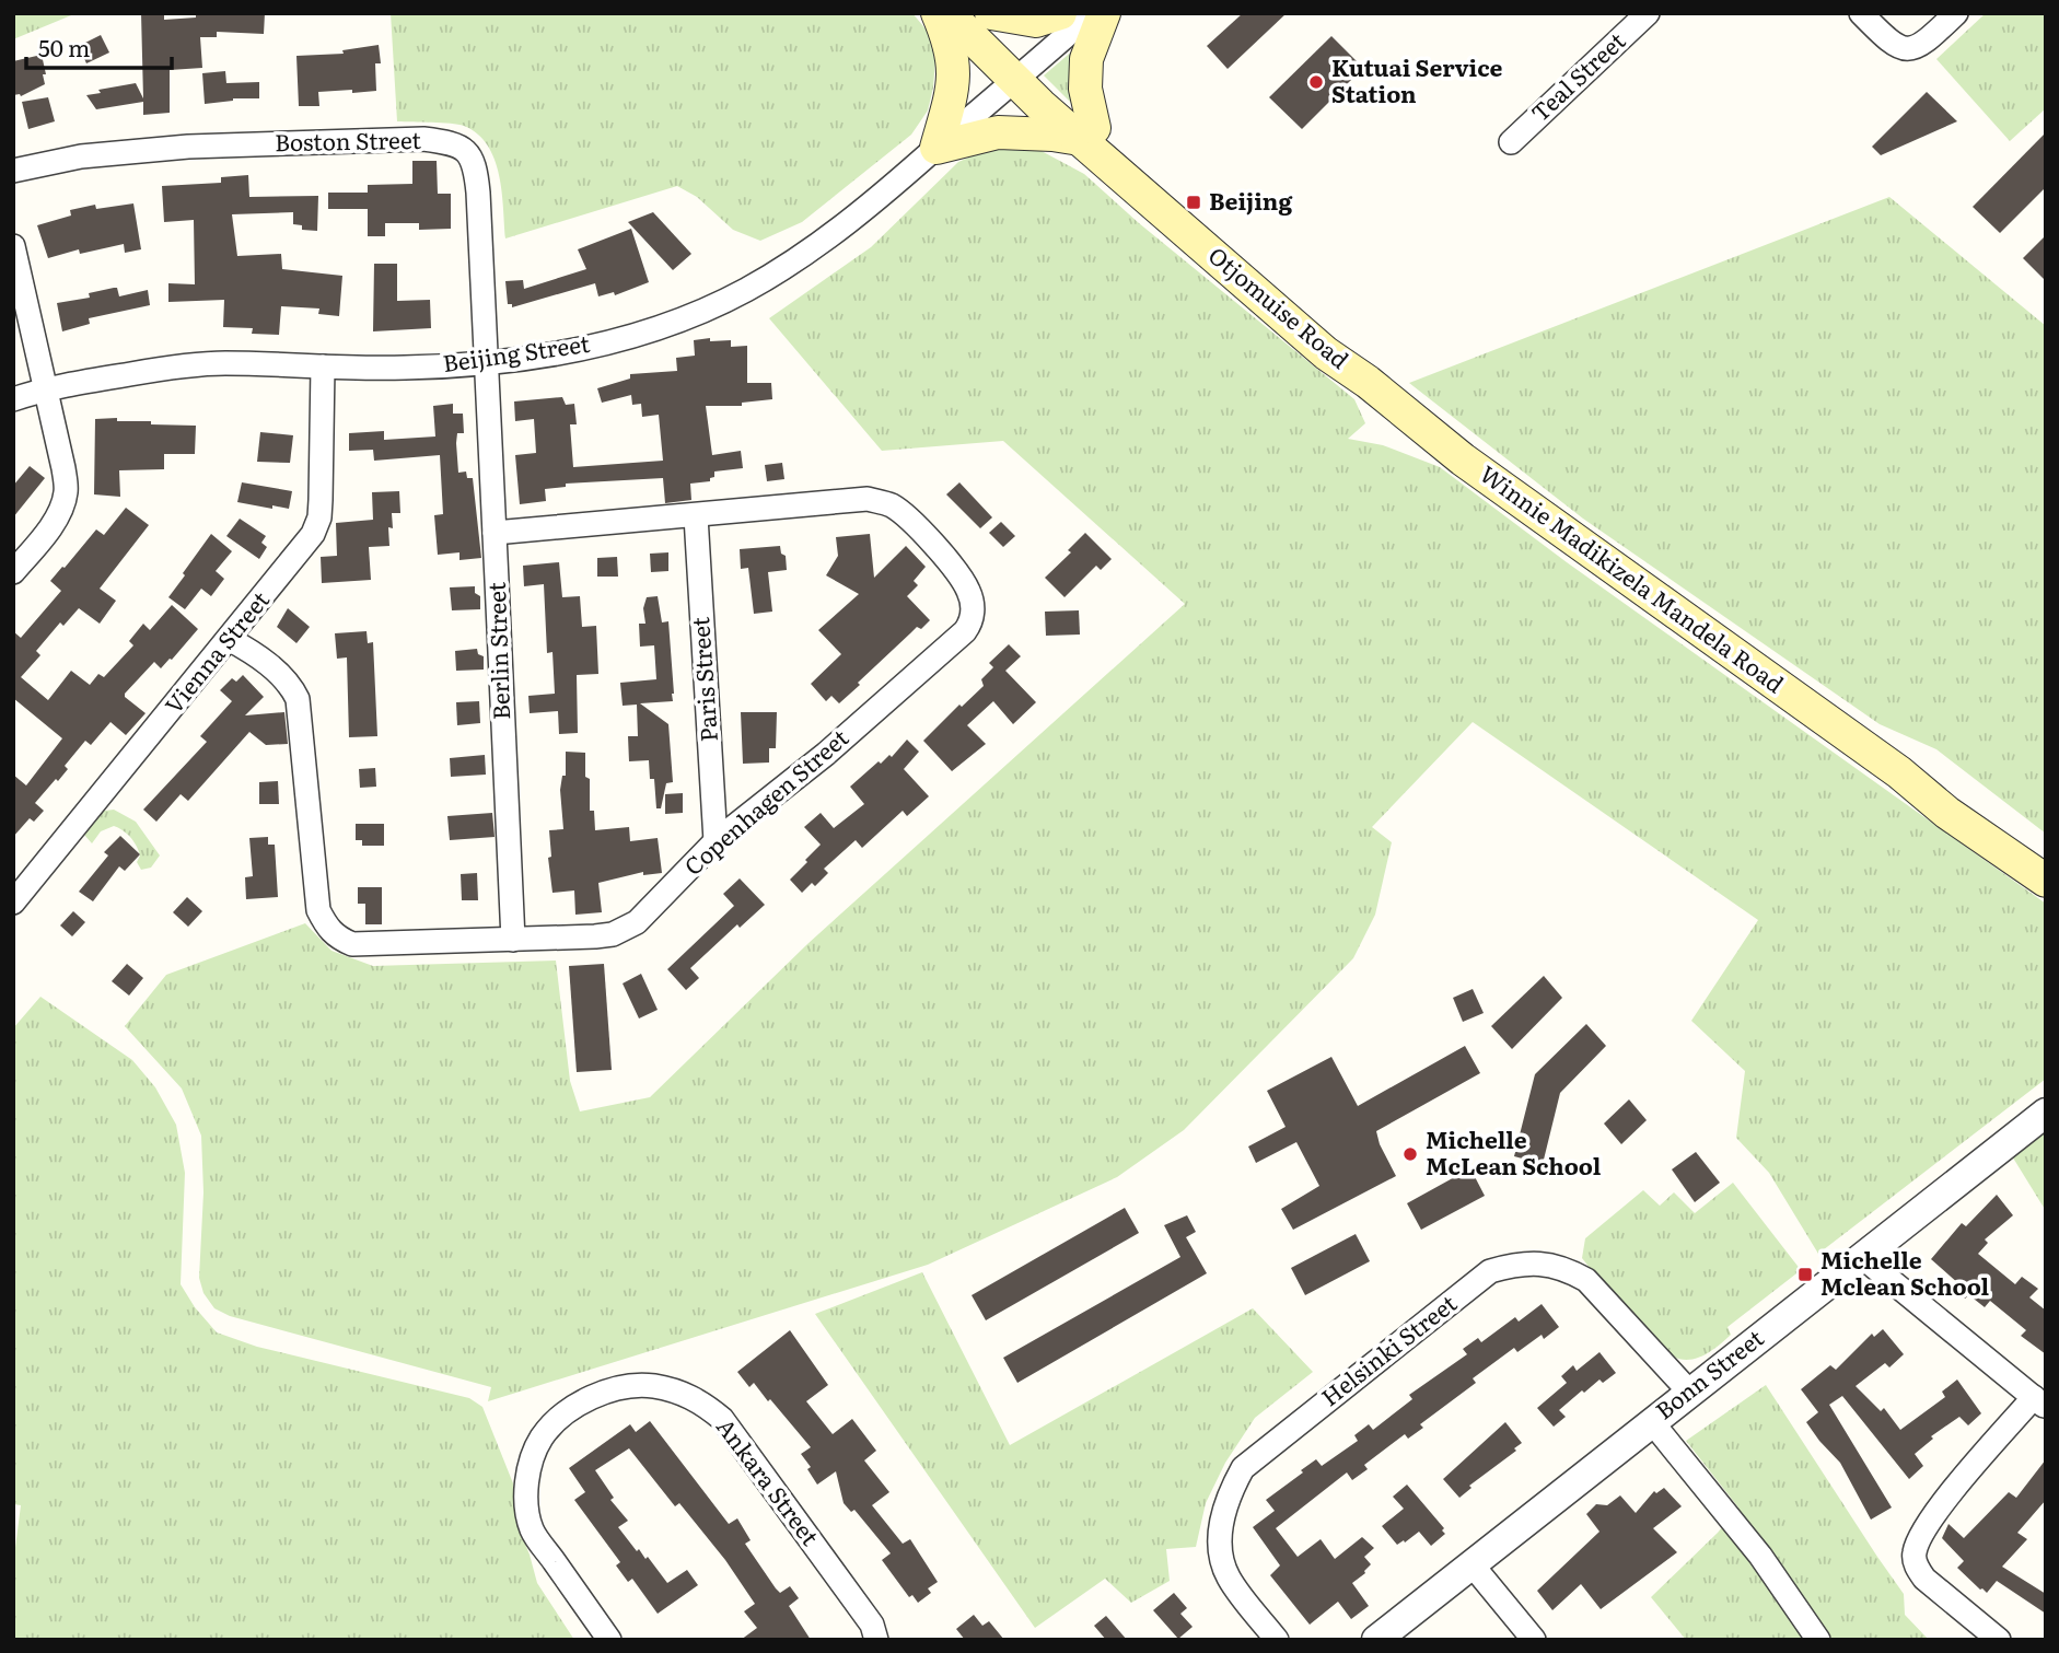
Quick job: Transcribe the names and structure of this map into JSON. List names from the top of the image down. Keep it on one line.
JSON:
{"streets":{"main road":["Otjomuise Road","Winnie Madikizela Mandela Road"],"street":["Teal Street","Boston Street","Beijing Street","Berlin Street","Vienna Street","Paris Street","Copenhagen Street","Helsinki Street","Bonn Street","Ankara Street"]},"crossings":[["Boston Street","Beijing Street"],["Boston Street","Berlin Street"],["Otjomuise Road","Beijing Street"],["Otjomuise Road","Winnie Madikizela Mandela Road"],["Beijing Street","Berlin Street"],["Beijing Street","Vienna Street"],["Berlin Street","Copenhagen Street"],["Vienna Street","Copenhagen Street"],["Paris Street","Copenhagen Street"],["Helsinki Street","Bonn Street"]],"places":{"other":["Kutuai Service Station","Michelle McLean School"],"transit":["Beijing","Michelle Mclean School"]},"scale_bar":"50 m"}
